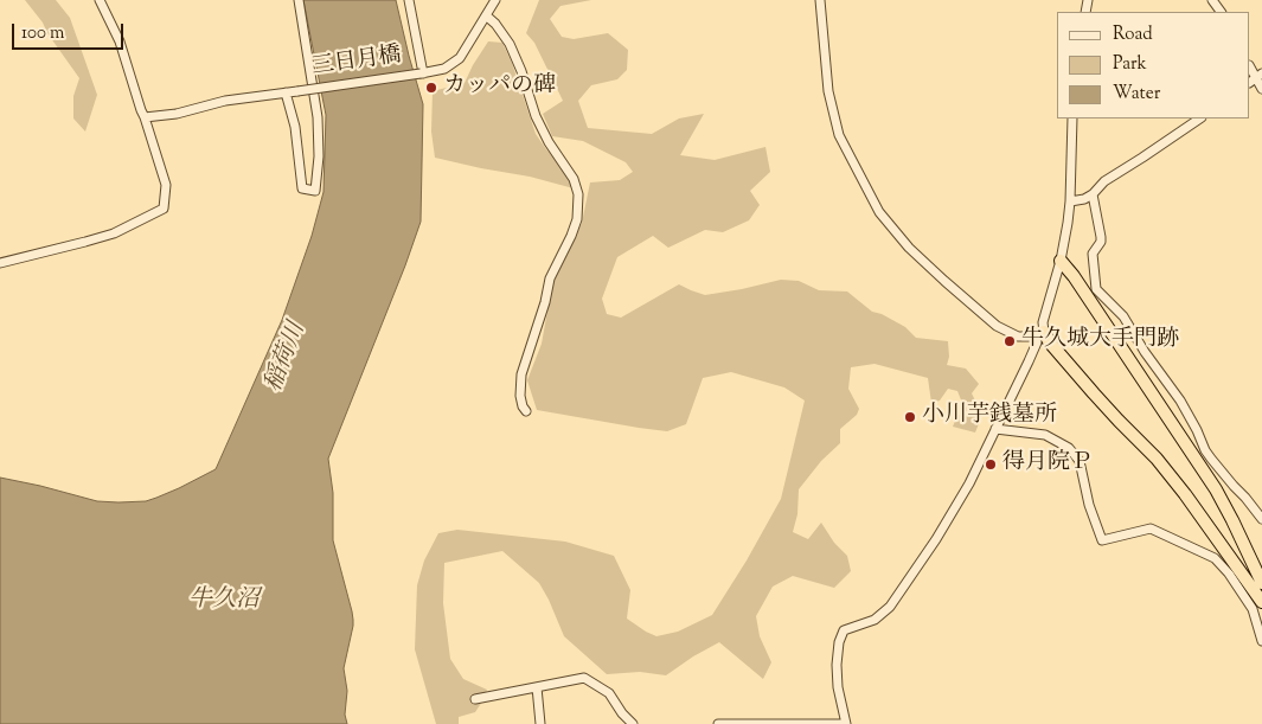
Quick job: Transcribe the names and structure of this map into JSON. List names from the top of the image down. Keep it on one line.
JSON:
{"streets":{"street":["三日月橋"]},"water":["稲荷川","牛久沼"],"places":["カッパの碑","牛久城大手門跡","小川芋銭墓所","得月院Ｐ"],"legend":["Road","Park","Water"],"scale_bar":"100 m"}
